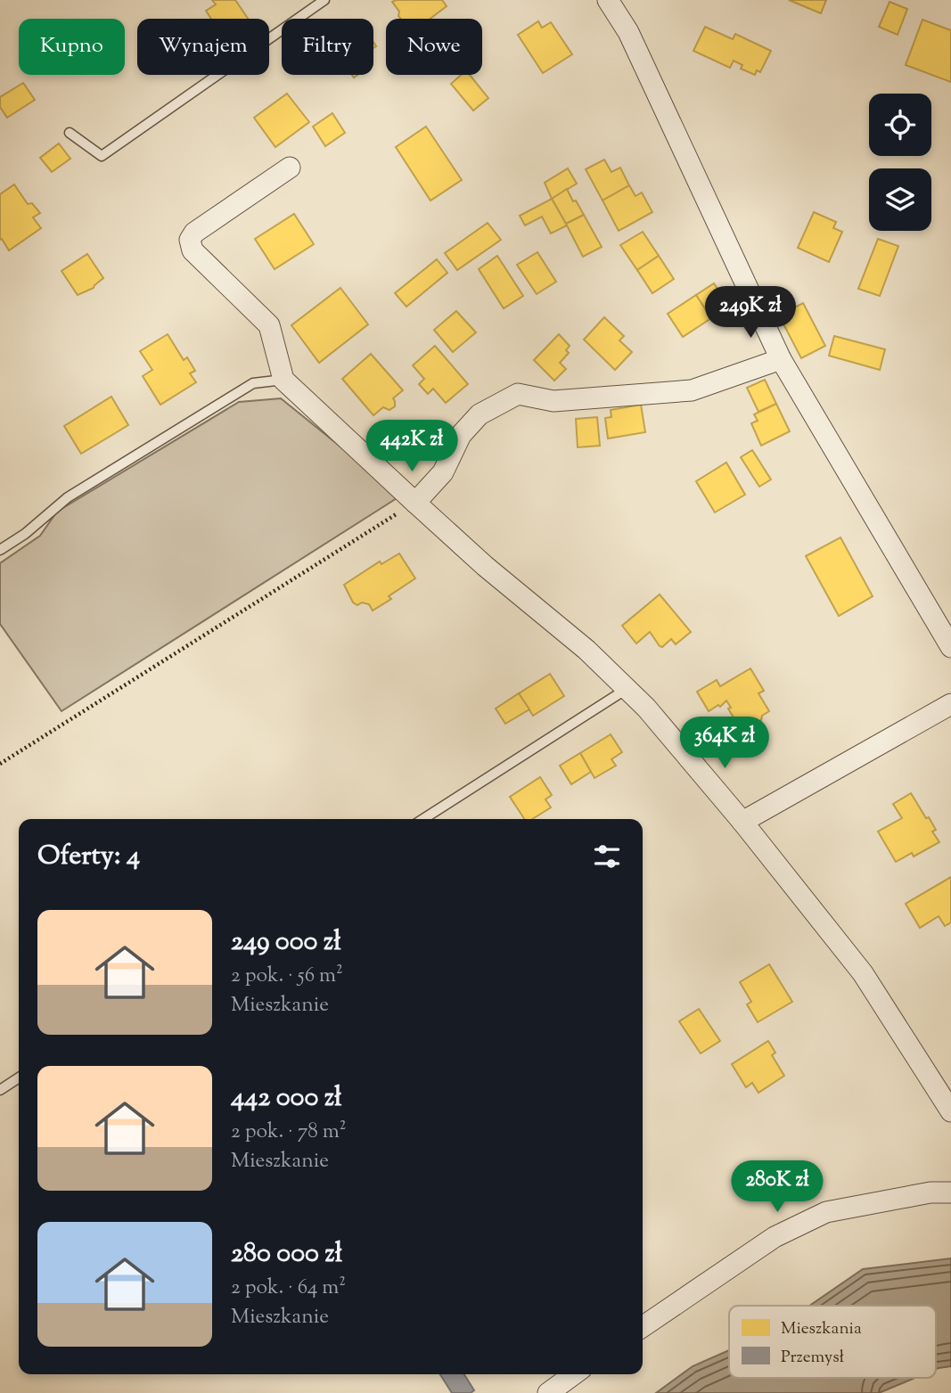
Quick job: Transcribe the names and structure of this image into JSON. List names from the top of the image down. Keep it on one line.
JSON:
{"legend":["Mieszkania","Przemysł"],"page":{"chip":["Kupno","Wynajem","Filtry","Nowe"],"price":["249K zł","442K zł","364K zł","280K zł"],"heading":"Oferty: 4","list":[{"name":"249 000 zł","note":"2 pok. · 56 m² · Mieszkanie"},{"name":"442 000 zł","note":"2 pok. · 78 m² · Mieszkanie"},{"name":"280 000 zł","note":"2 pok. · 64 m² · Mieszkanie"}]}}
